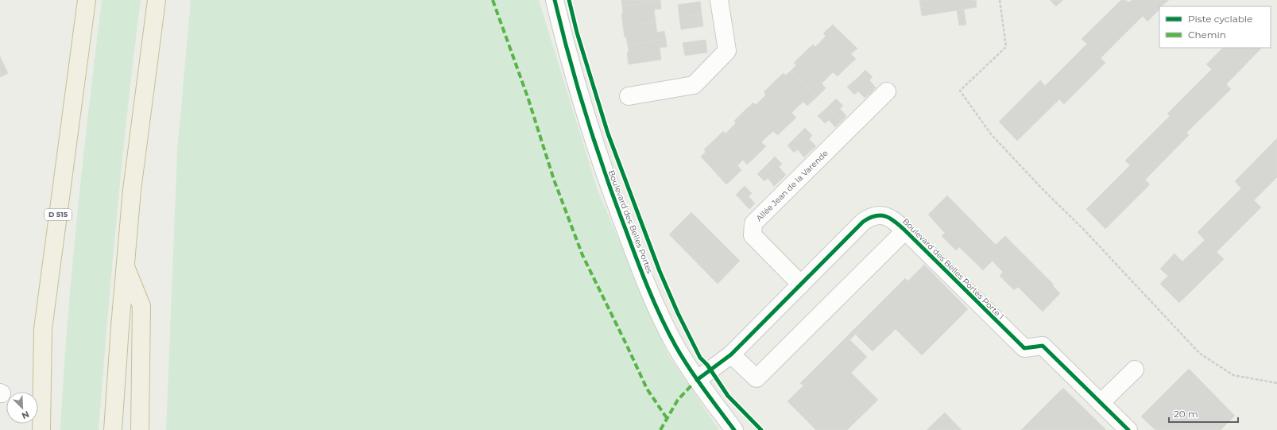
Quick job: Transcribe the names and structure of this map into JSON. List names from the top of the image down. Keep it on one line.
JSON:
{"streets":{"highway":["D 515"],"street":["Allée Jean de la Varende","Boulevard des Belles Portes","Boulevard des Belles Portes Porte 1"]},"crossings":[["Allée Jean de la Varende","Boulevard des Belles Portes Porte 1"],["Boulevard des Belles Portes","Boulevard des Belles Portes Porte 1"]],"legend":["Piste cyclable","Chemin"],"scale_bar":"20 m","north":"bottom right"}
